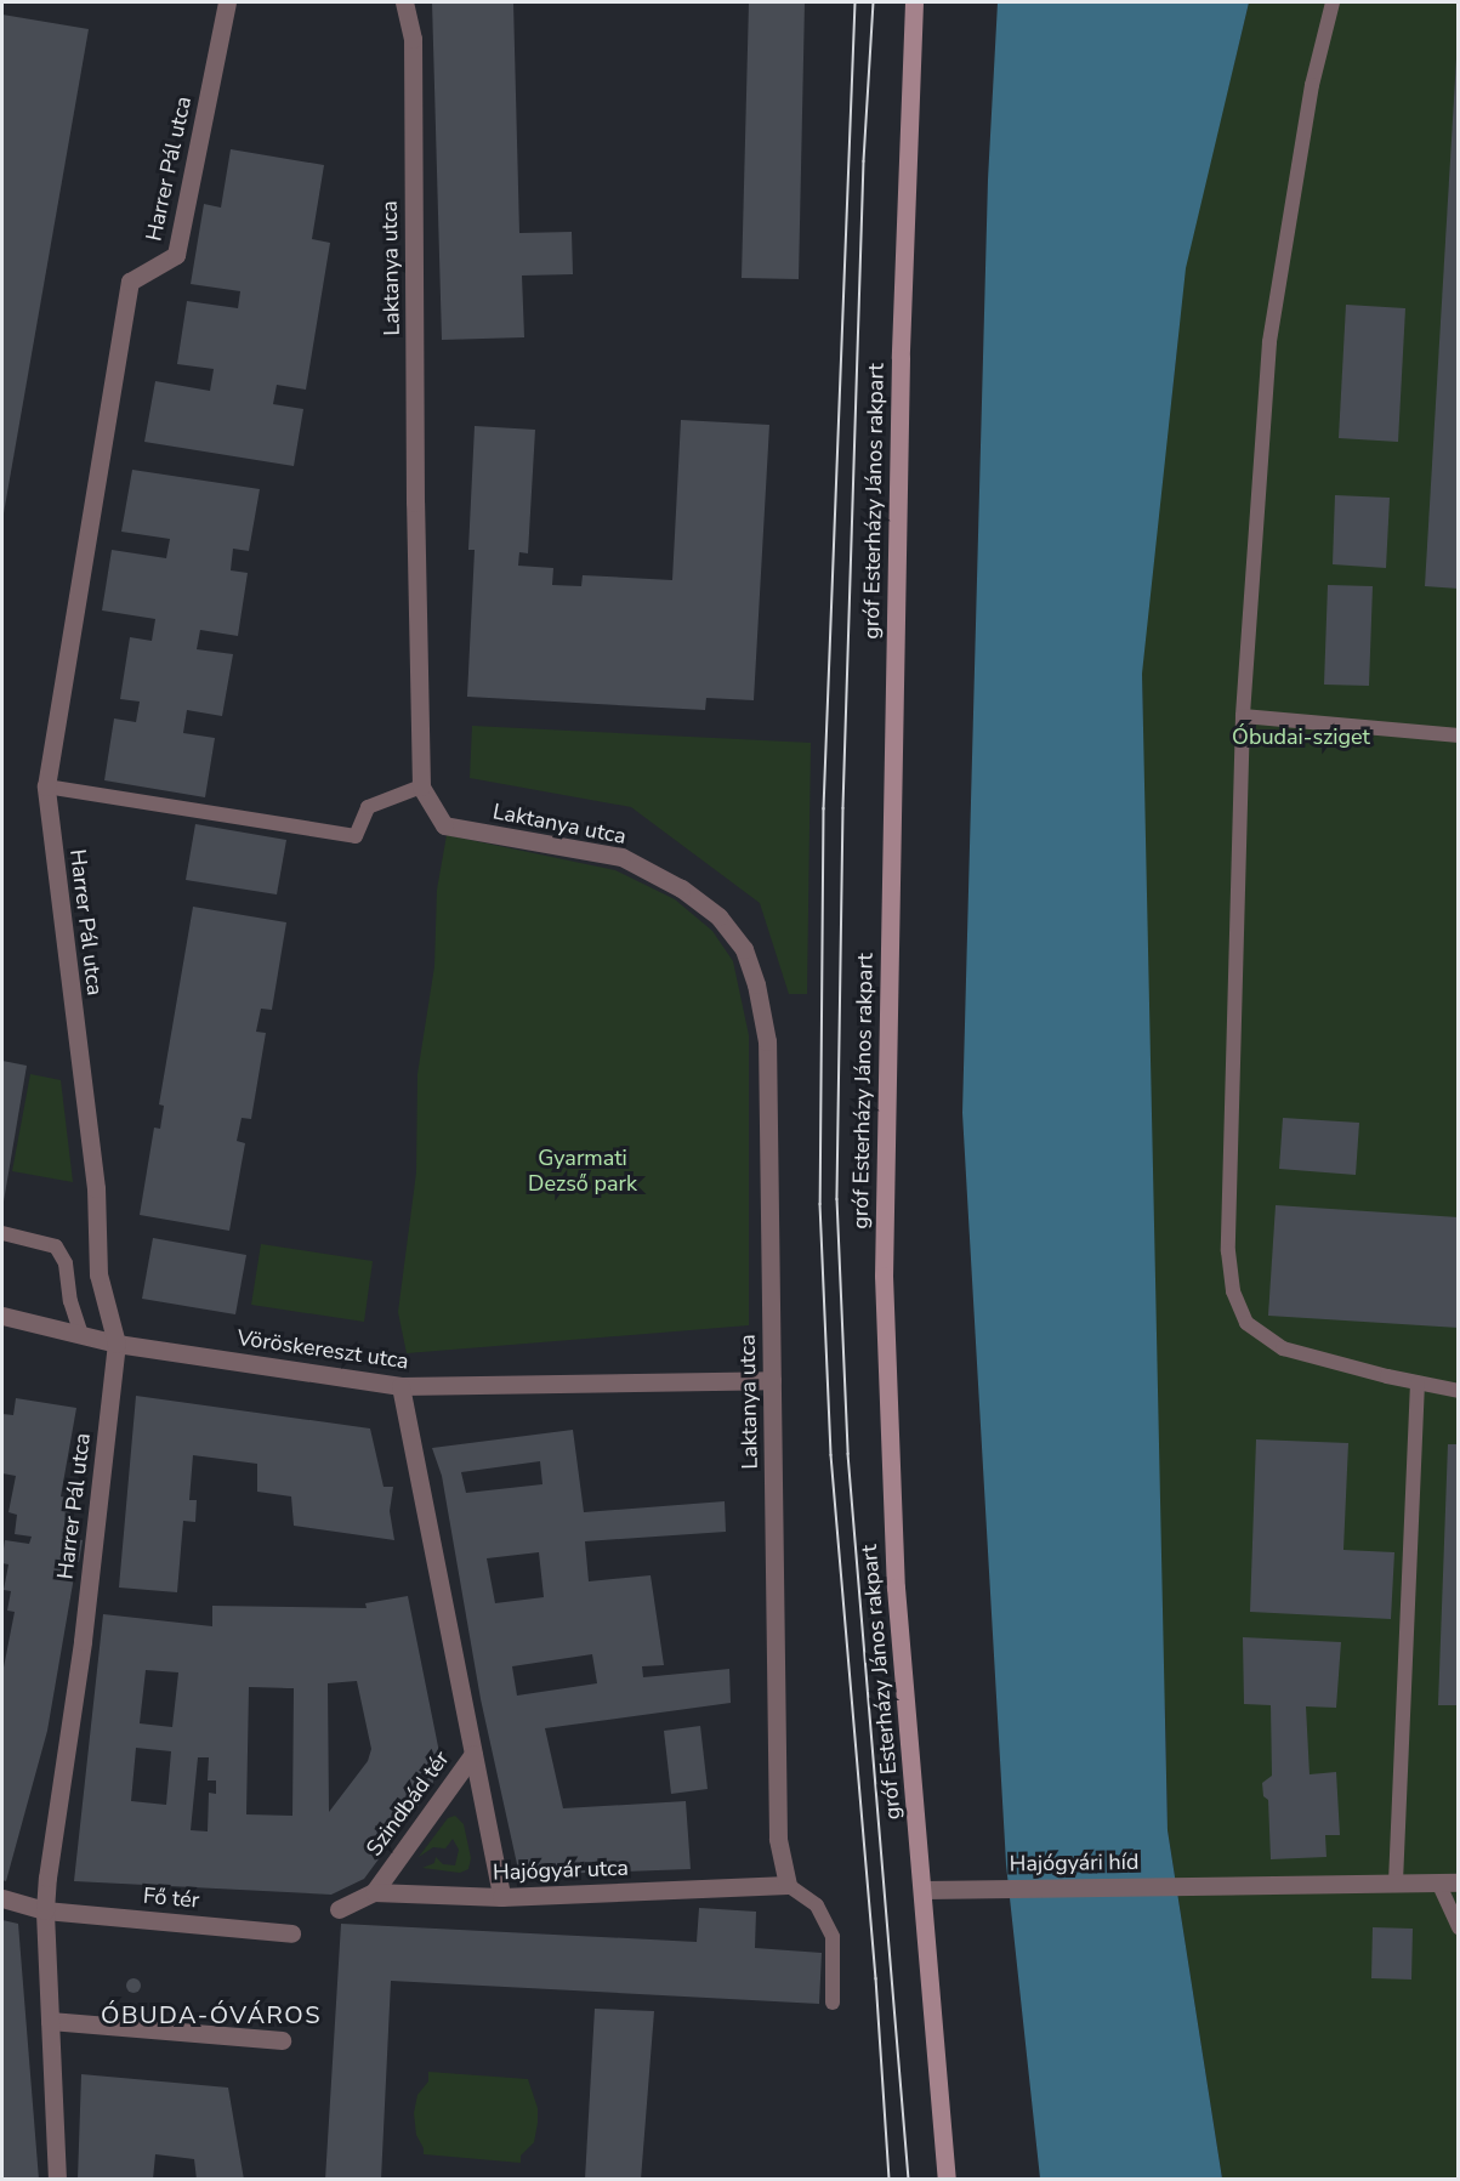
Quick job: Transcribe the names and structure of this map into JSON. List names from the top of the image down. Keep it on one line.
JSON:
{"streets":{"main road":["gróf Esterházy János rakpart"],"street":["Harrer Pál utca","Laktanya utca","Vöröskereszt utca","Szindbád tér","Hajógyári híd","Hajógyár utca","Fő tér"]},"crossings":[["Harrer Pál utca","Vöröskereszt utca"],["Harrer Pál utca","Fő tér"],["Laktanya utca","Vöröskereszt utca"],["Laktanya utca","Hajógyár utca"],["gróf Esterházy János rakpart","Hajógyári híd"],["Szindbád tér","Hajógyár utca"]],"districts":["ÓBUDA-ÓVÁROS"],"parks":["Óbudai-sziget","Gyarmati Dezső park"]}
